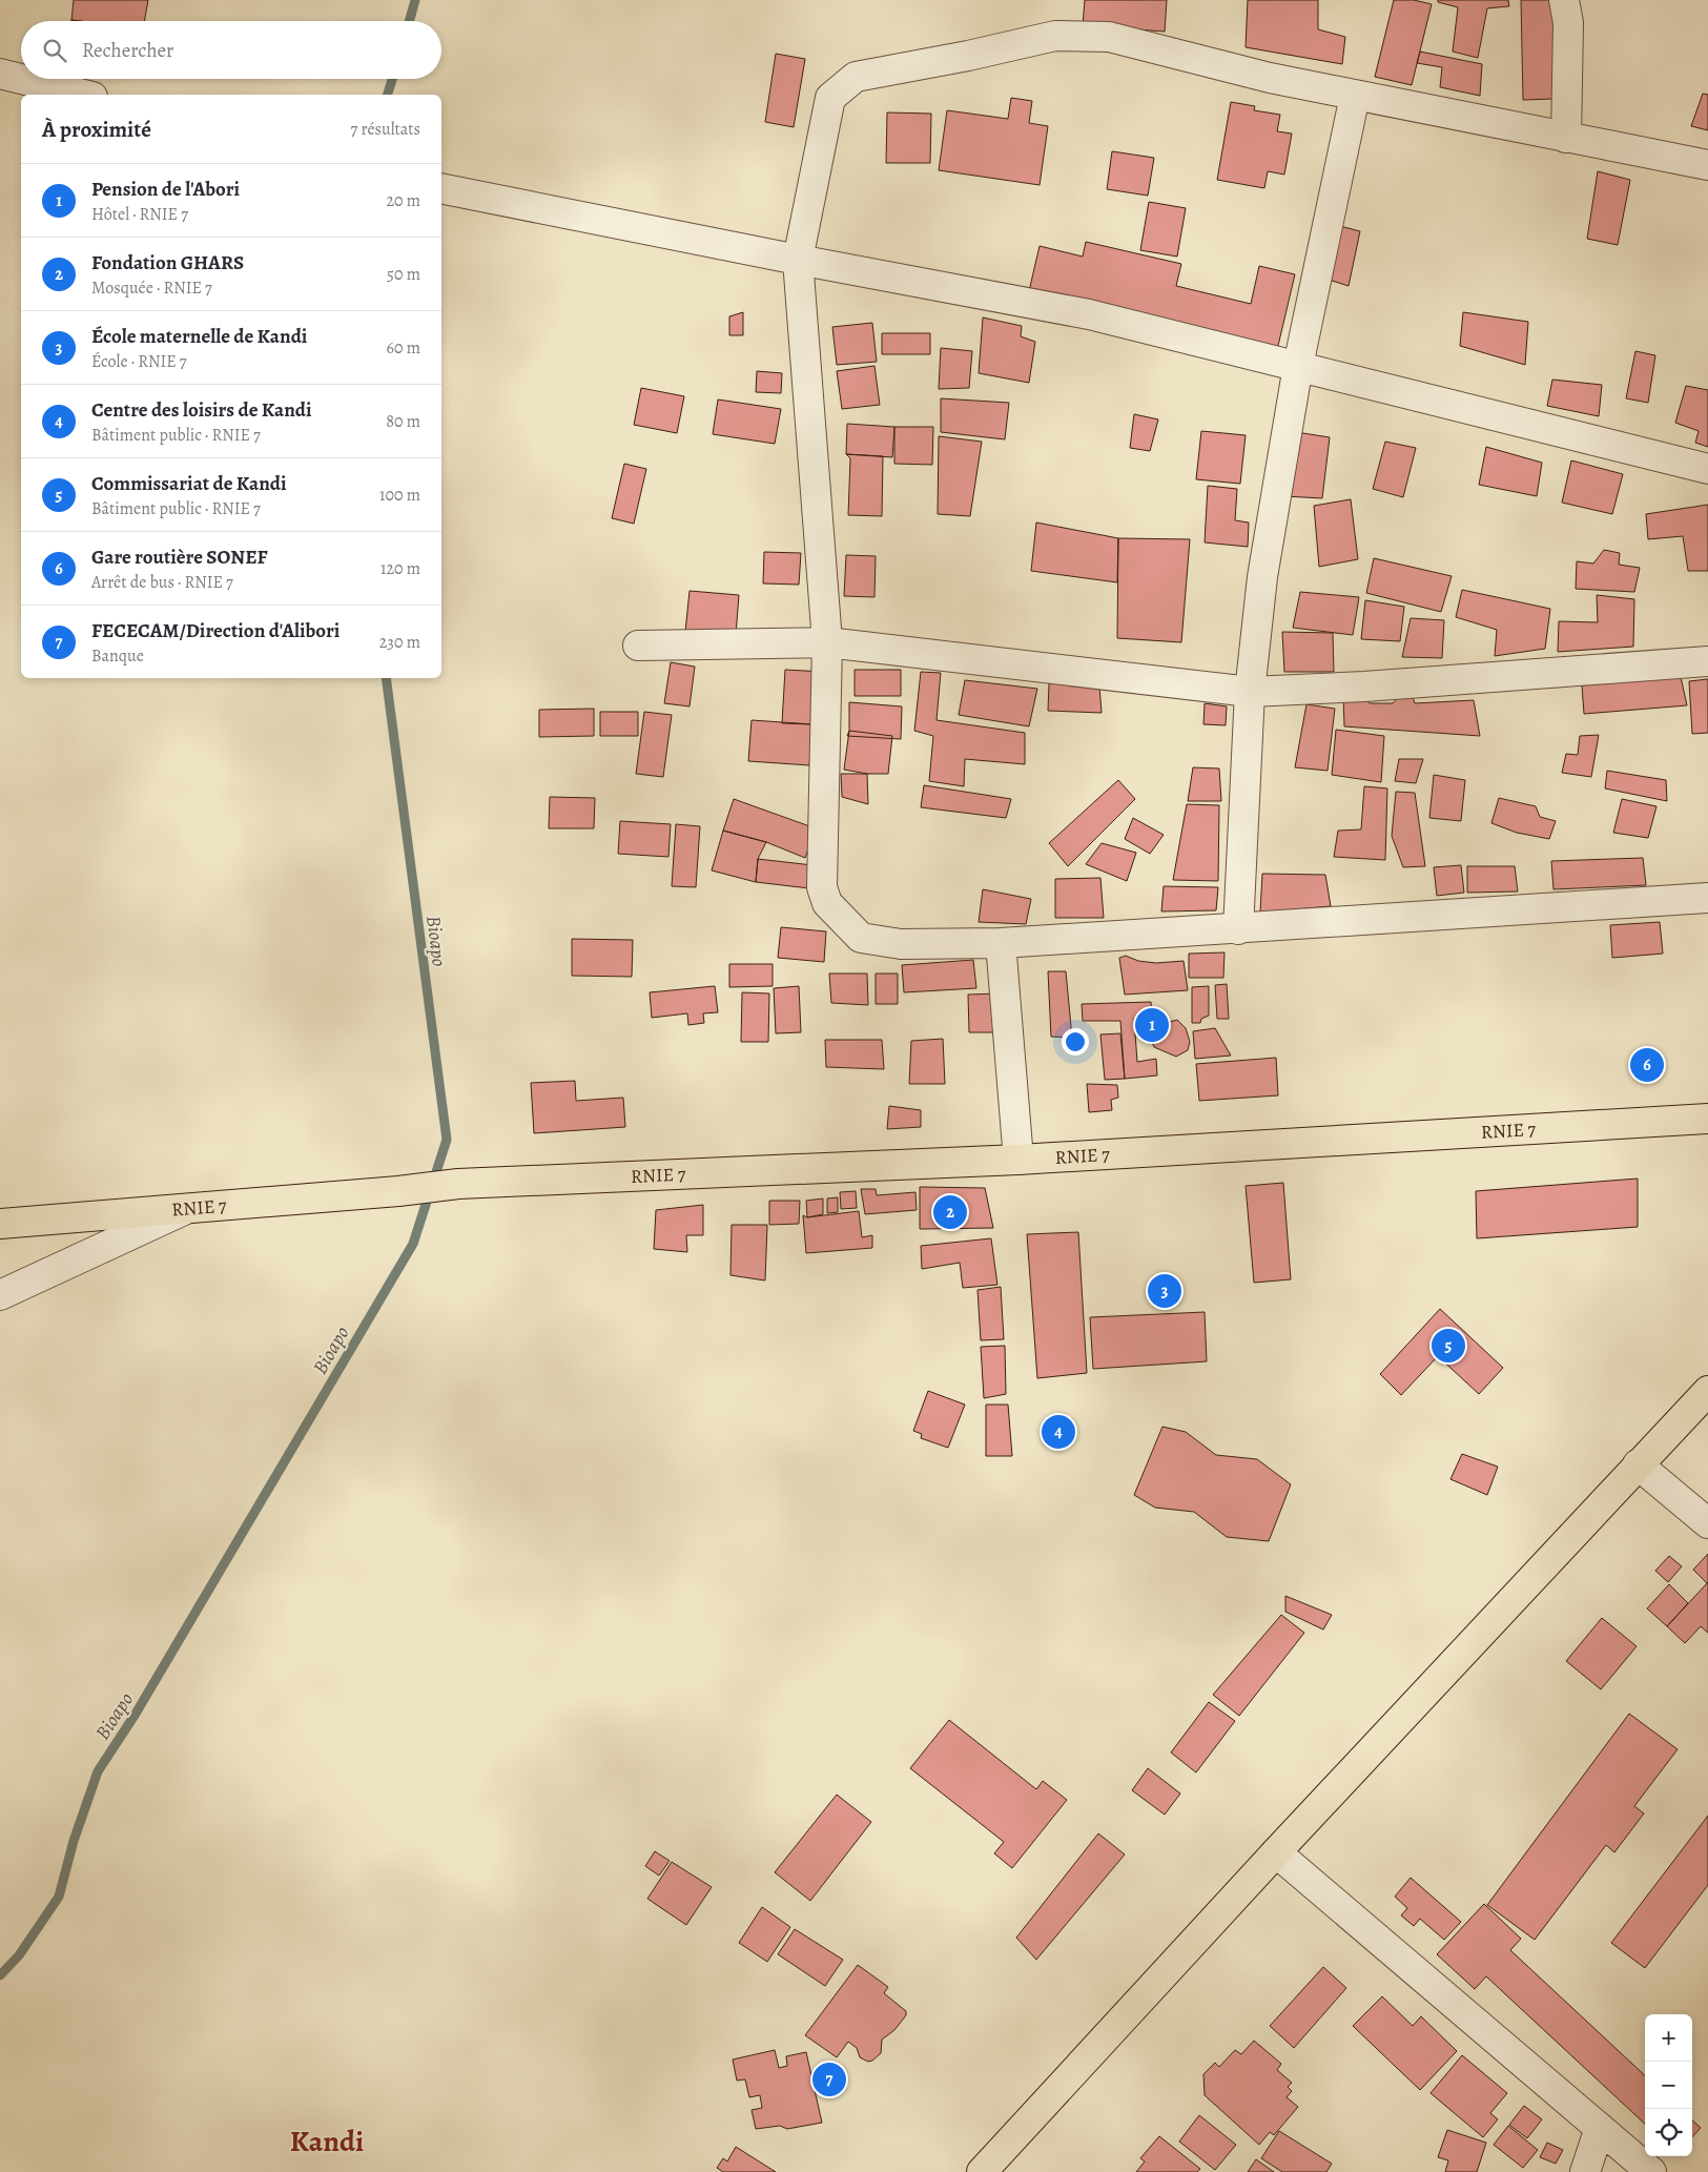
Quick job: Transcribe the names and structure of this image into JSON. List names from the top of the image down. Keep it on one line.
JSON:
{"streets":{"main road":["RNIE 7"]},"districts":["Kandi"],"water":["Bioapo"],"page":{"search":"Rechercher","heading":["À proximité","7 résultats"],"list":[{"mark":"1","name":"Pension de l'Abori","note":"Hôtel · RNIE 7","value":"20 m"},{"mark":"2","name":"Fondation GHARS","note":"Mosquée · RNIE 7","value":"50 m"},{"mark":"3","name":"École maternelle de Kandi","note":"École · RNIE 7","value":"60 m"},{"mark":"4","name":"Centre des loisirs de Kandi","note":"Bâtiment public · RNIE 7","value":"80 m"},{"mark":"5","name":"Commissariat de Kandi","note":"Bâtiment public · RNIE 7","value":"100 m"},{"mark":"6","name":"Gare routière SONEF","note":"Arrêt de bus · RNIE 7","value":"120 m"},{"mark":"7","name":"FECECAM/Direction d'Alibori","note":"Banque","value":"230 m"}],"pins":["1","6","2","3","5","4","7"],"map_buttons":["+","−"]}}
